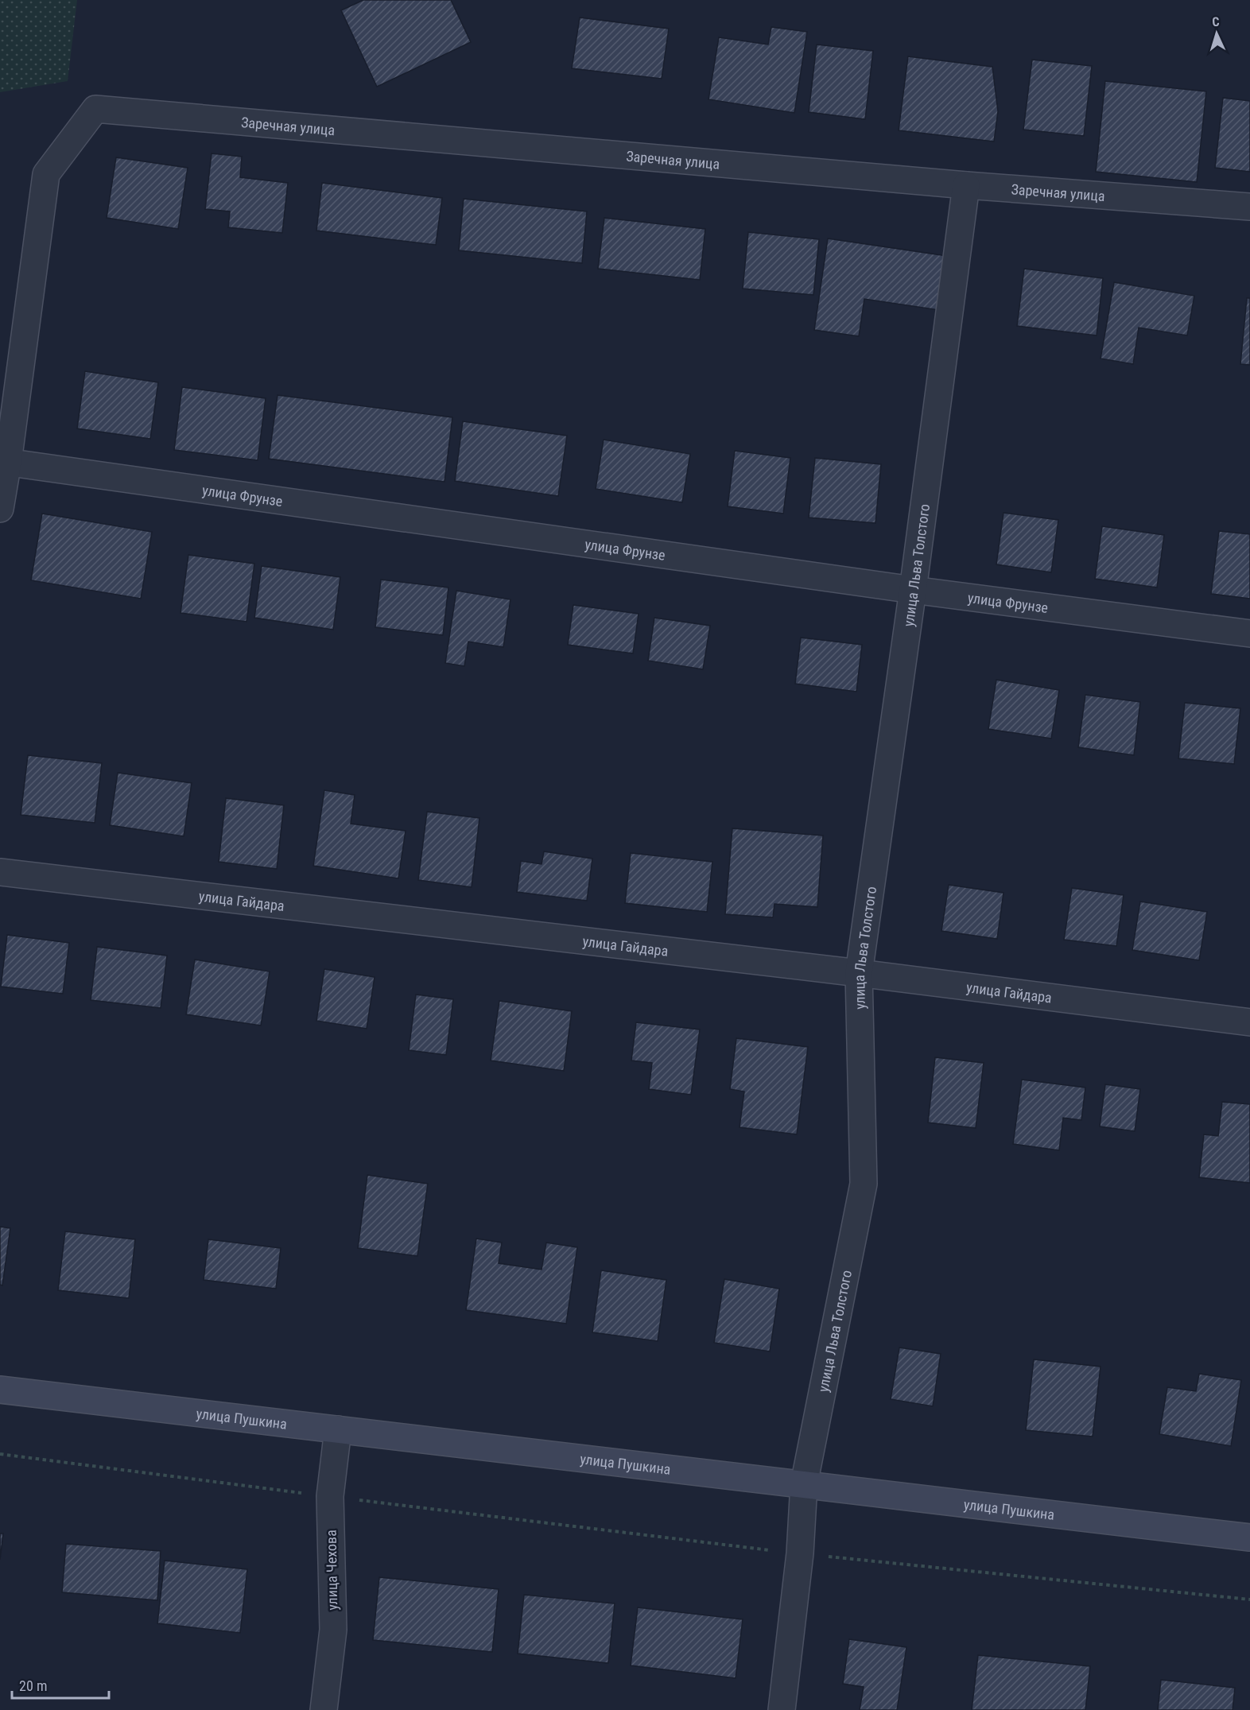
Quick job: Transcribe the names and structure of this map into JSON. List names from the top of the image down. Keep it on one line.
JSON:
{"streets":{"street":["Заречная улица","улица Фрунзе","улица Льва Толстого","улица Гайдара","улица Пушкина","улица Чехова"]},"crossings":[["Заречная улица","улица Фрунзе"],["Заречная улица","улица Льва Толстого"],["улица Фрунзе","улица Льва Толстого"],["улица Льва Толстого","улица Гайдара"],["улица Льва Толстого","улица Пушкина"],["улица Пушкина","улица Чехова"]],"scale_bar":"20 m","north":"top"}
